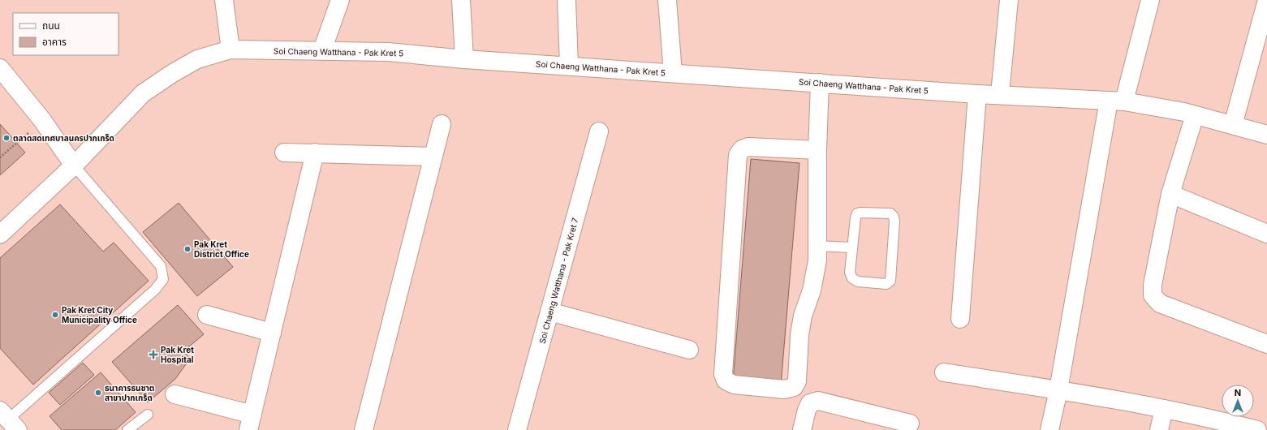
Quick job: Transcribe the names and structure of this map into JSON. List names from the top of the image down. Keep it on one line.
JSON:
{"streets":{"street":["Soi Chaeng Watthana - Pak Kret 5","Soi Chaeng Watthana - Pak Kret 7"]},"places":{"other":["ตลาดสดเทศบาลนครปากเกร็ด","Pak Kret District Office","Pak Kret City Municipality Office","ธนาคารธนชาต สาขาปากเกร็ด"],"health":["Pak Kret Hospital"]},"legend":["ถนน","อาคาร"],"north":"top"}
